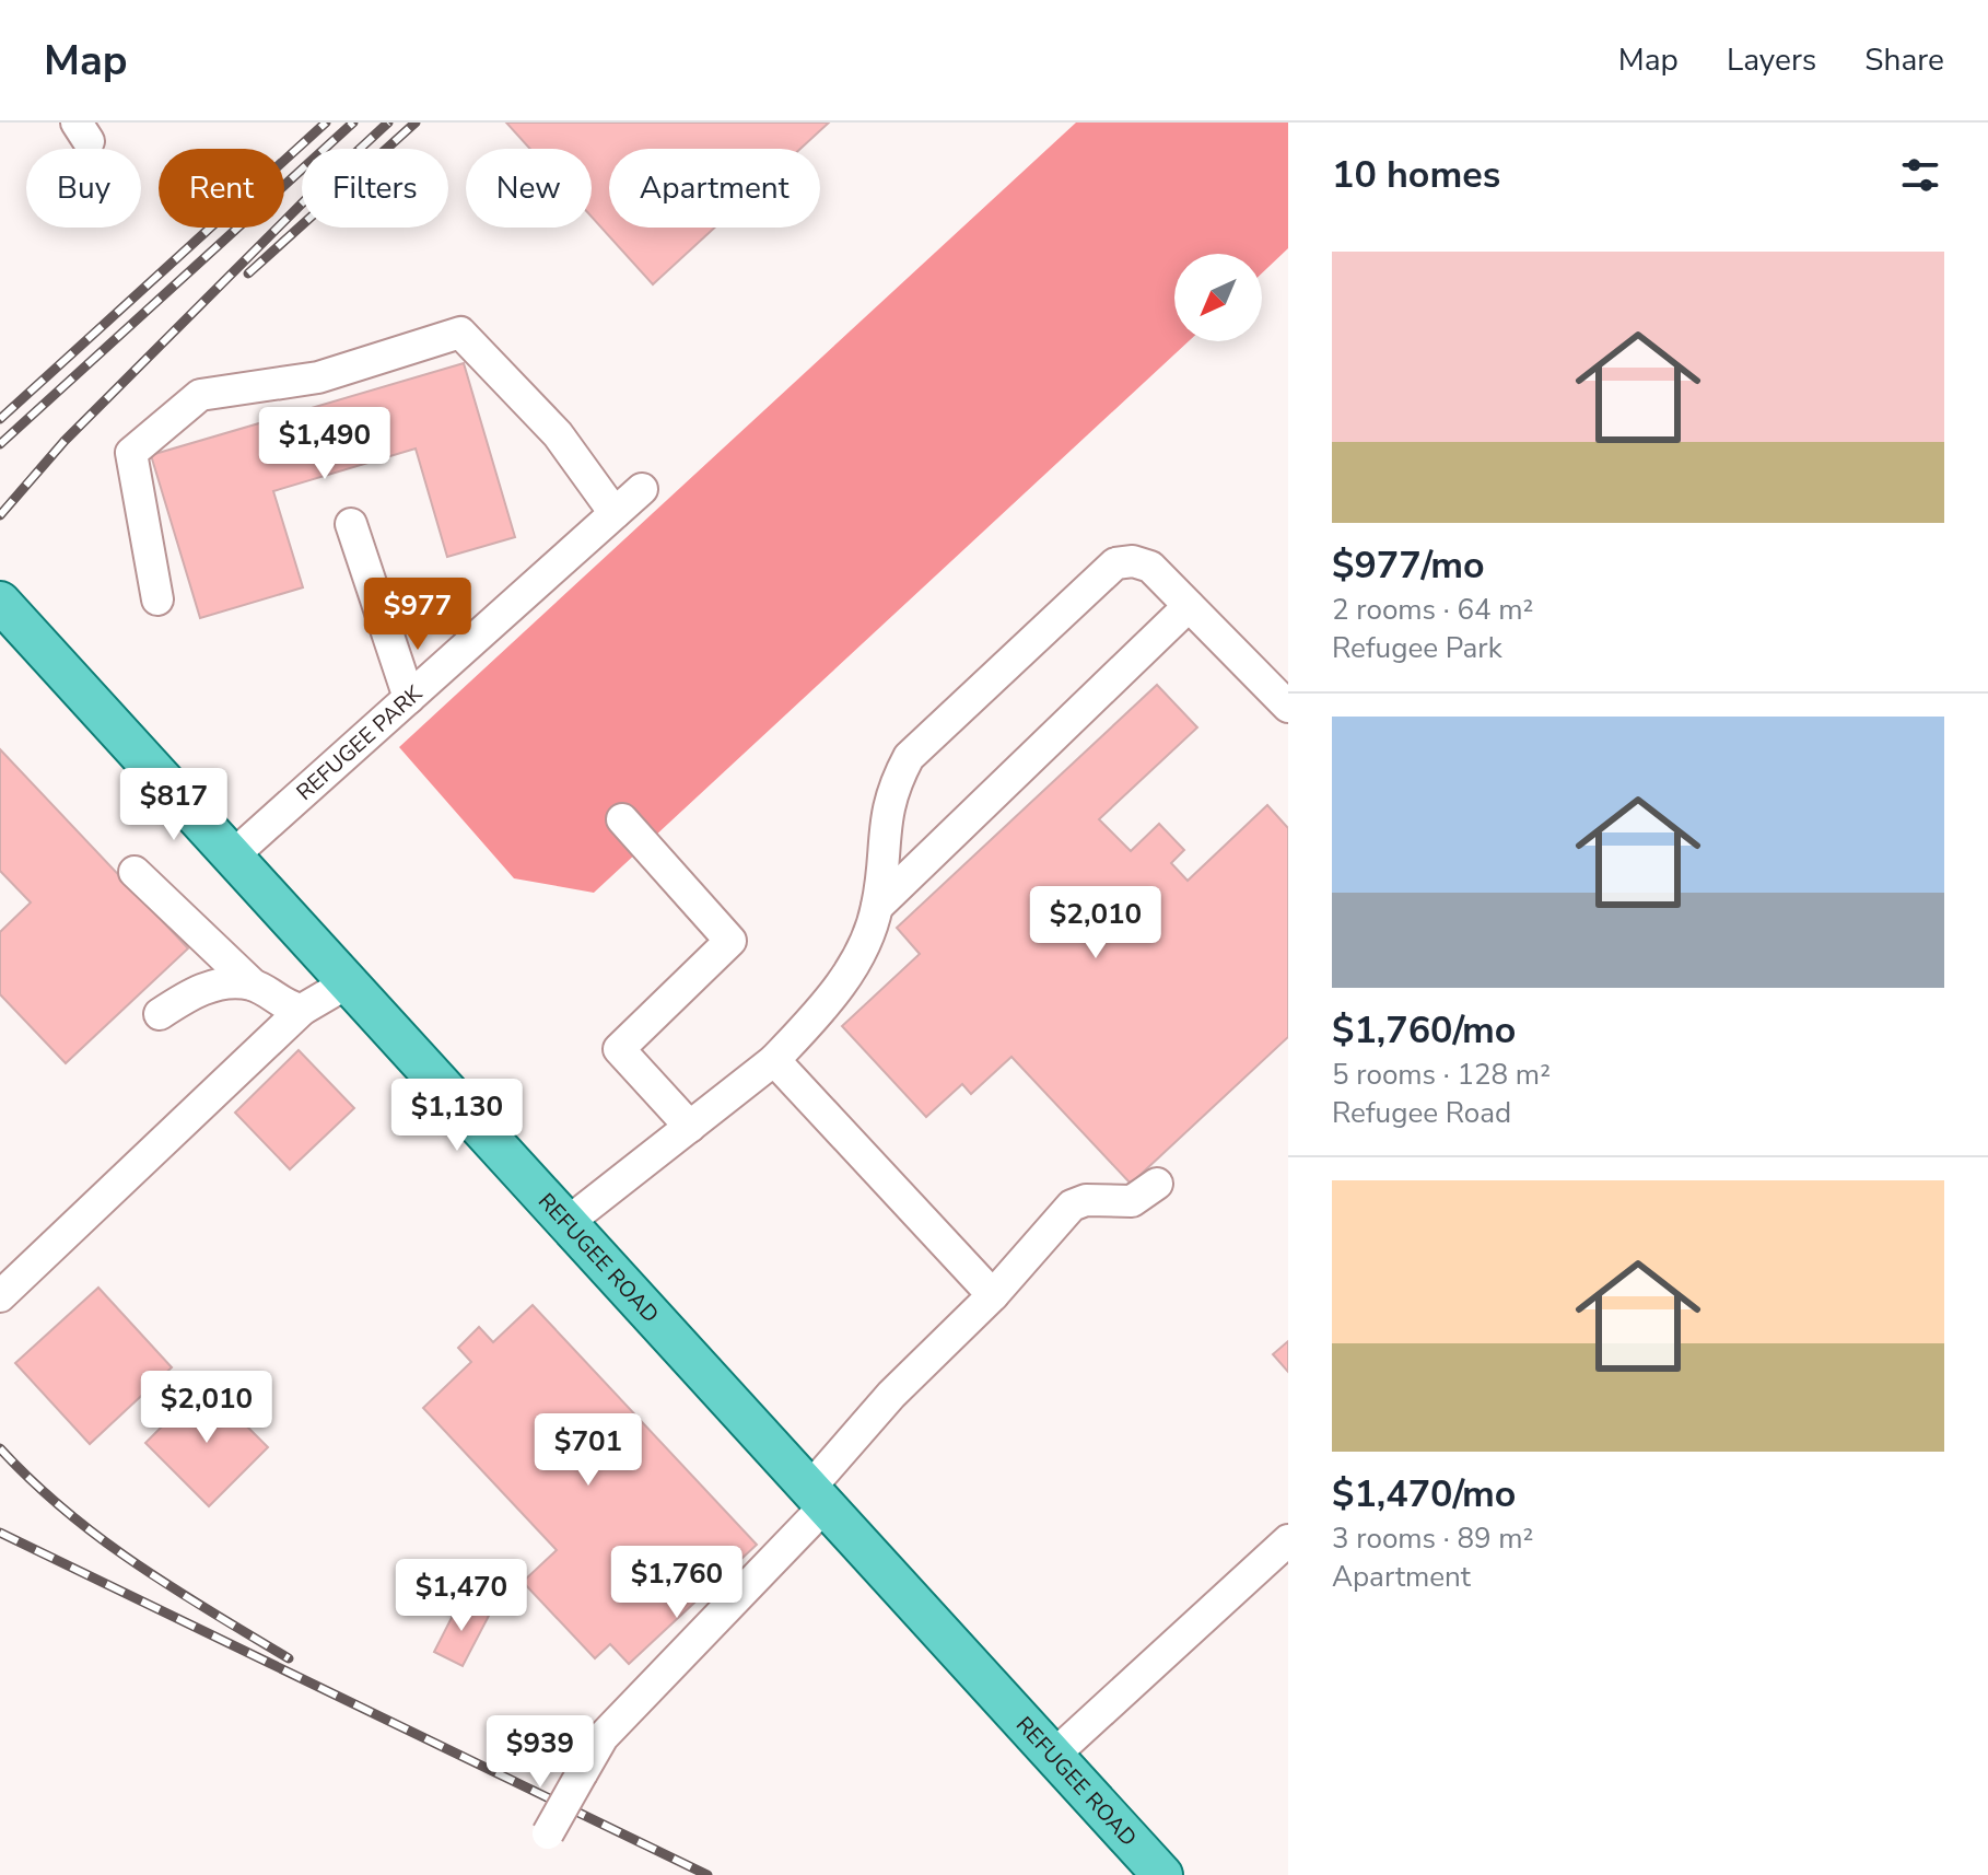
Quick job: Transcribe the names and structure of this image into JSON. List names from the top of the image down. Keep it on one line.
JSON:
{"streets":{"main road":["REFUGEE ROAD"],"street":["REFUGEE PARK"]},"crossings":[["REFUGEE PARK","REFUGEE ROAD"]],"north":"bottom left","page":{"header":"Map","nav":["Map","Layers","Share"],"heading":"10 homes","chip":["Buy","Rent","Filters","New","Apartment"],"list":[{"name":"$977/mo","note":"2 rooms · 64 m² · Refugee Park"},{"name":"$1,760/mo","note":"5 rooms · 128 m² · Refugee Road"},{"name":"$1,470/mo","note":"3 rooms · 89 m² · Apartment"}],"price":["$1,490","$977","$817","$2,010","$1,130","$2,010","$701","$1,760","$1,470","$939"]}}
